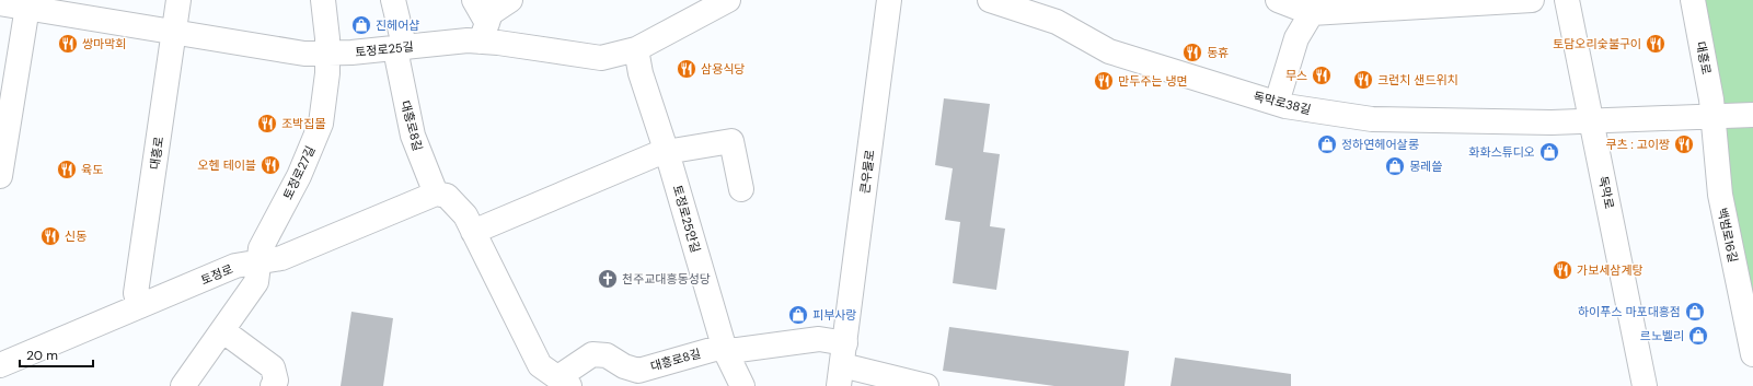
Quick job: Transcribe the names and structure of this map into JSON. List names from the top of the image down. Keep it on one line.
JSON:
{"streets":{"street":["토정로25길","대흥로","독막로38길","대흥로8길","큰우물로","토정로27길","독막로","토정로25안길","백범로16길","토정로"]},"crossings":[["토정로25길","대흥로"],["토정로25길","대흥로8길"],["토정로25길","토정로27길"],["토정로25길","토정로25안길"],["대흥로","백범로16길"],["대흥로","토정로"],["독막로38길","독막로"],["대흥로8길","토정로25안길"],["대흥로8길","토정로"],["토정로27길","토정로"]],"places":{"shop":["진헤어샵","정하연헤어살롱","화화스튜디오","몽레쓸","하이푸스 마포대흥점","피부사랑","르노벨리"],"restaurant":["쌍마막회","토담오리숯불구이","동휴","삼용식당","무스","크런치 샌드위치","만두주는 냉면","조박집몰","쿠츠 : 고이짱","오헨 테이블","육도","신동","가보세삼계탕"],"church":["천주교대흥동성당"]},"scale_bar":"20 m"}
